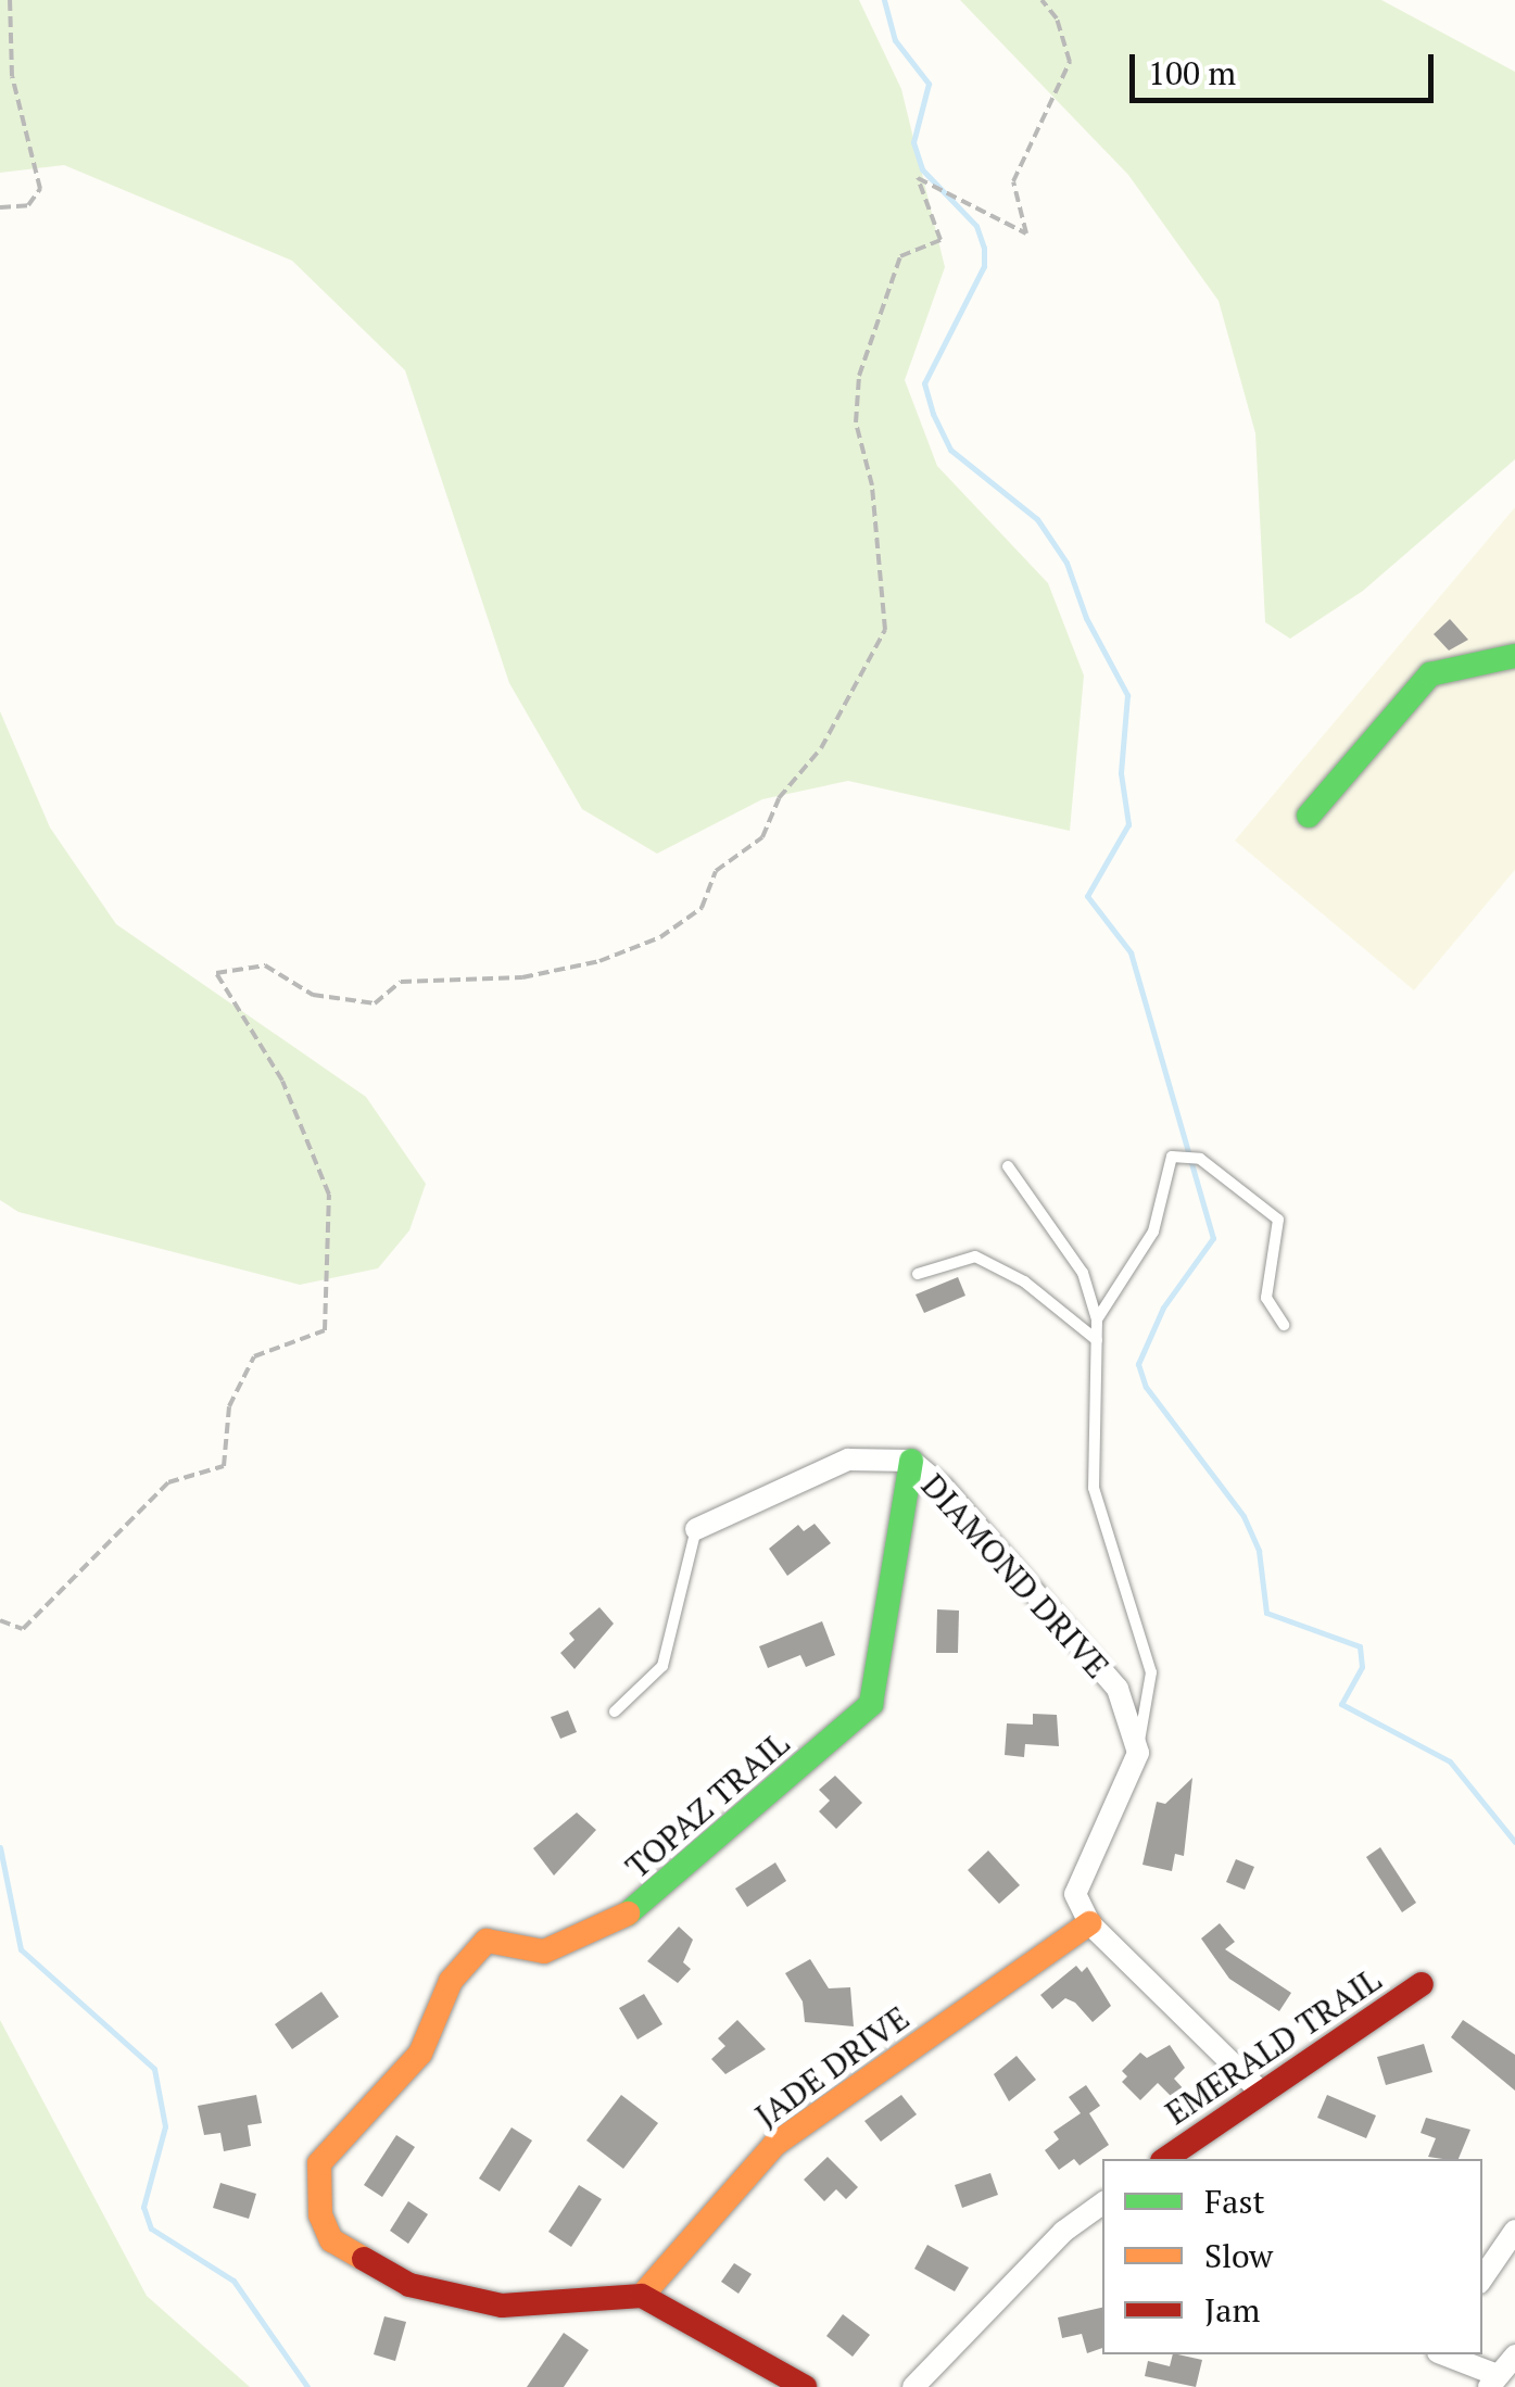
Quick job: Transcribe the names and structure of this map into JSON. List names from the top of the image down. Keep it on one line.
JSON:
{"streets":{"street":["DIAMOND DRIVE","TOPAZ TRAIL","EMERALD TRAIL","JADE DRIVE"]},"crossings":[["DIAMOND DRIVE","TOPAZ TRAIL"],["TOPAZ TRAIL","JADE DRIVE"]],"legend":["Fast","Slow","Jam"],"scale_bar":"100 m"}
